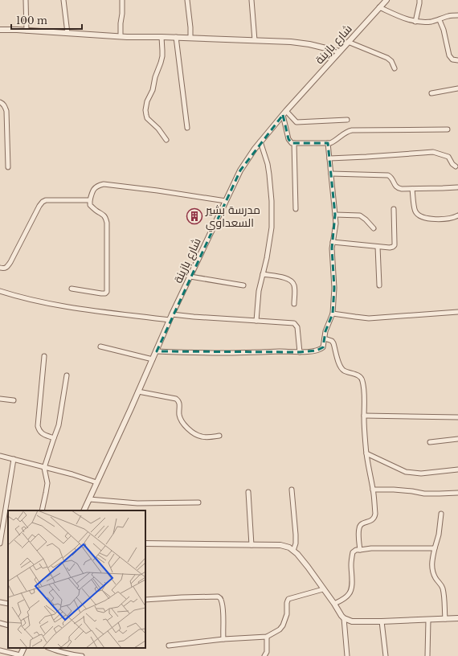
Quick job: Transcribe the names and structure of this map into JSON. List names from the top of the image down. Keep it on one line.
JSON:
{"streets":{"street":["شارع بازينة"]},"places":{"building":["مدرسة بشير السعداوي"]},"scale_bar":"100 m"}
